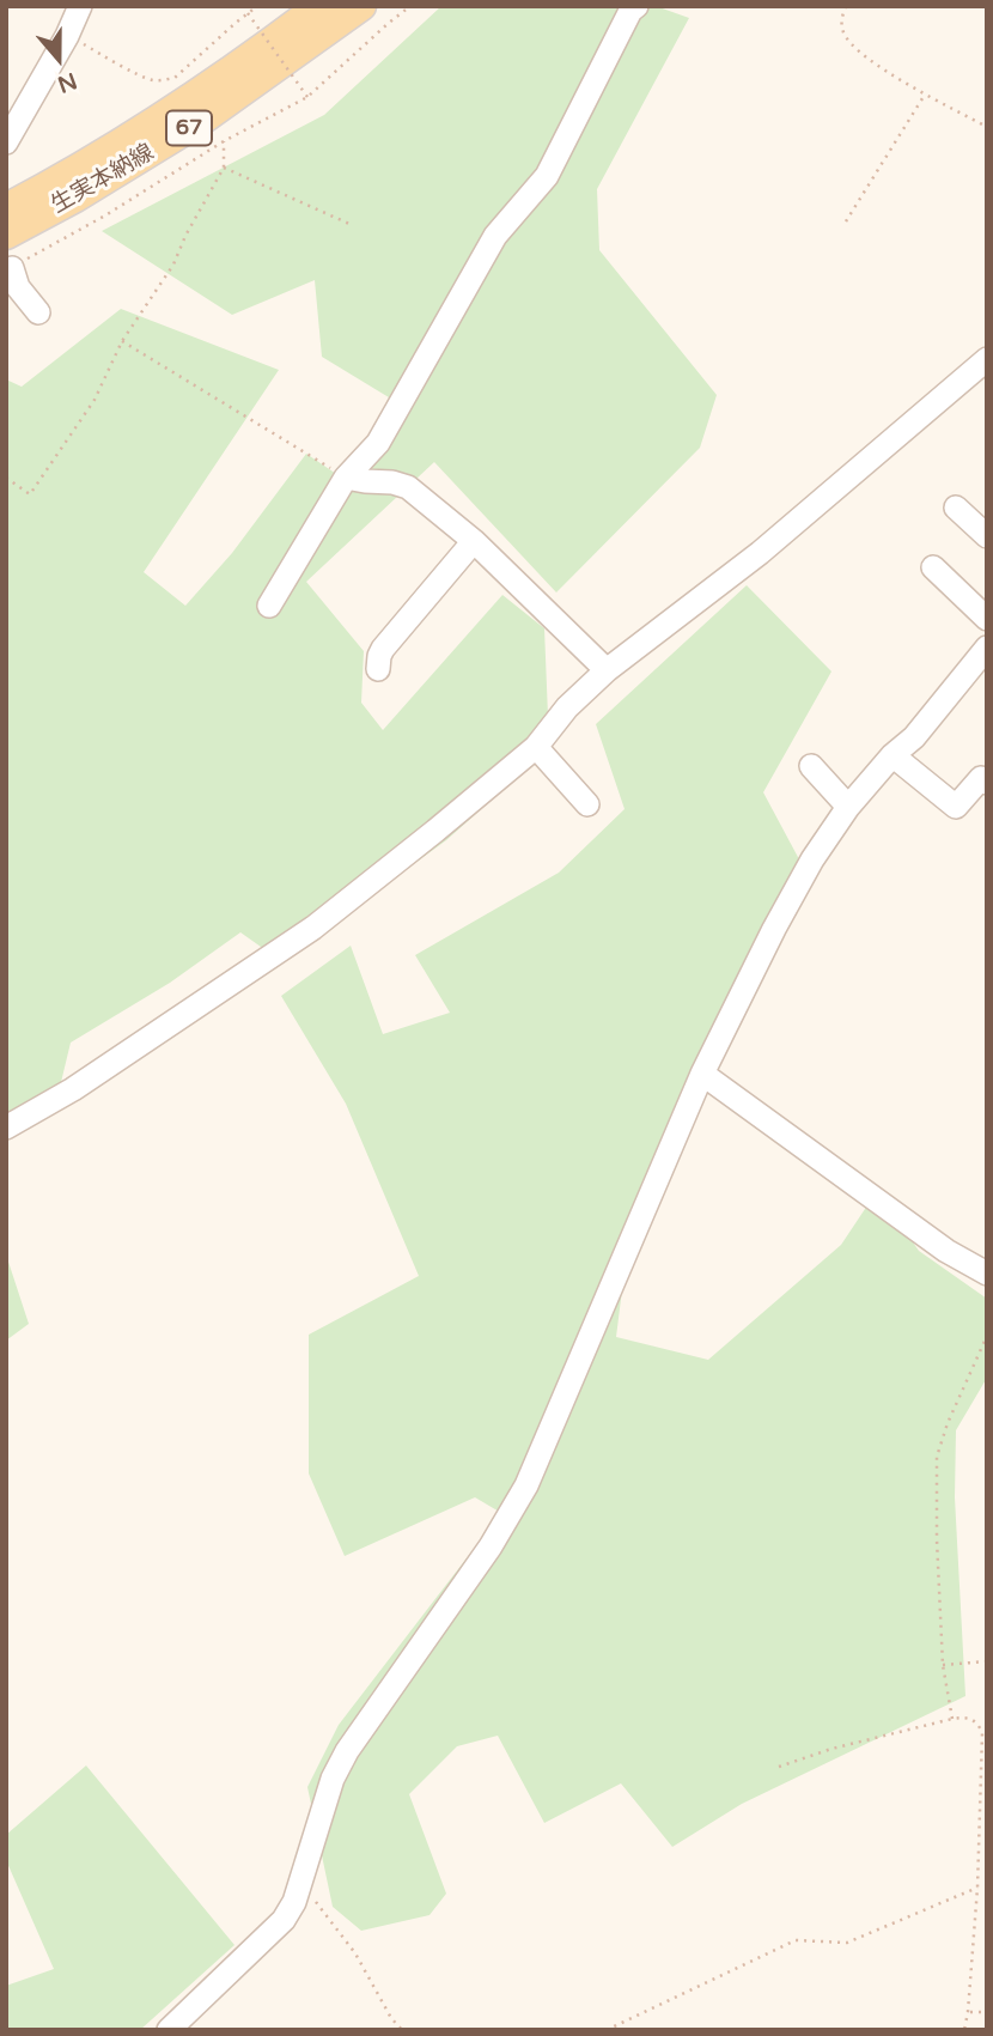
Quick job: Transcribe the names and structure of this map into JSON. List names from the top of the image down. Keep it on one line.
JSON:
{"streets":{"main road":["67","生実本納線"]},"north":"bottom"}
